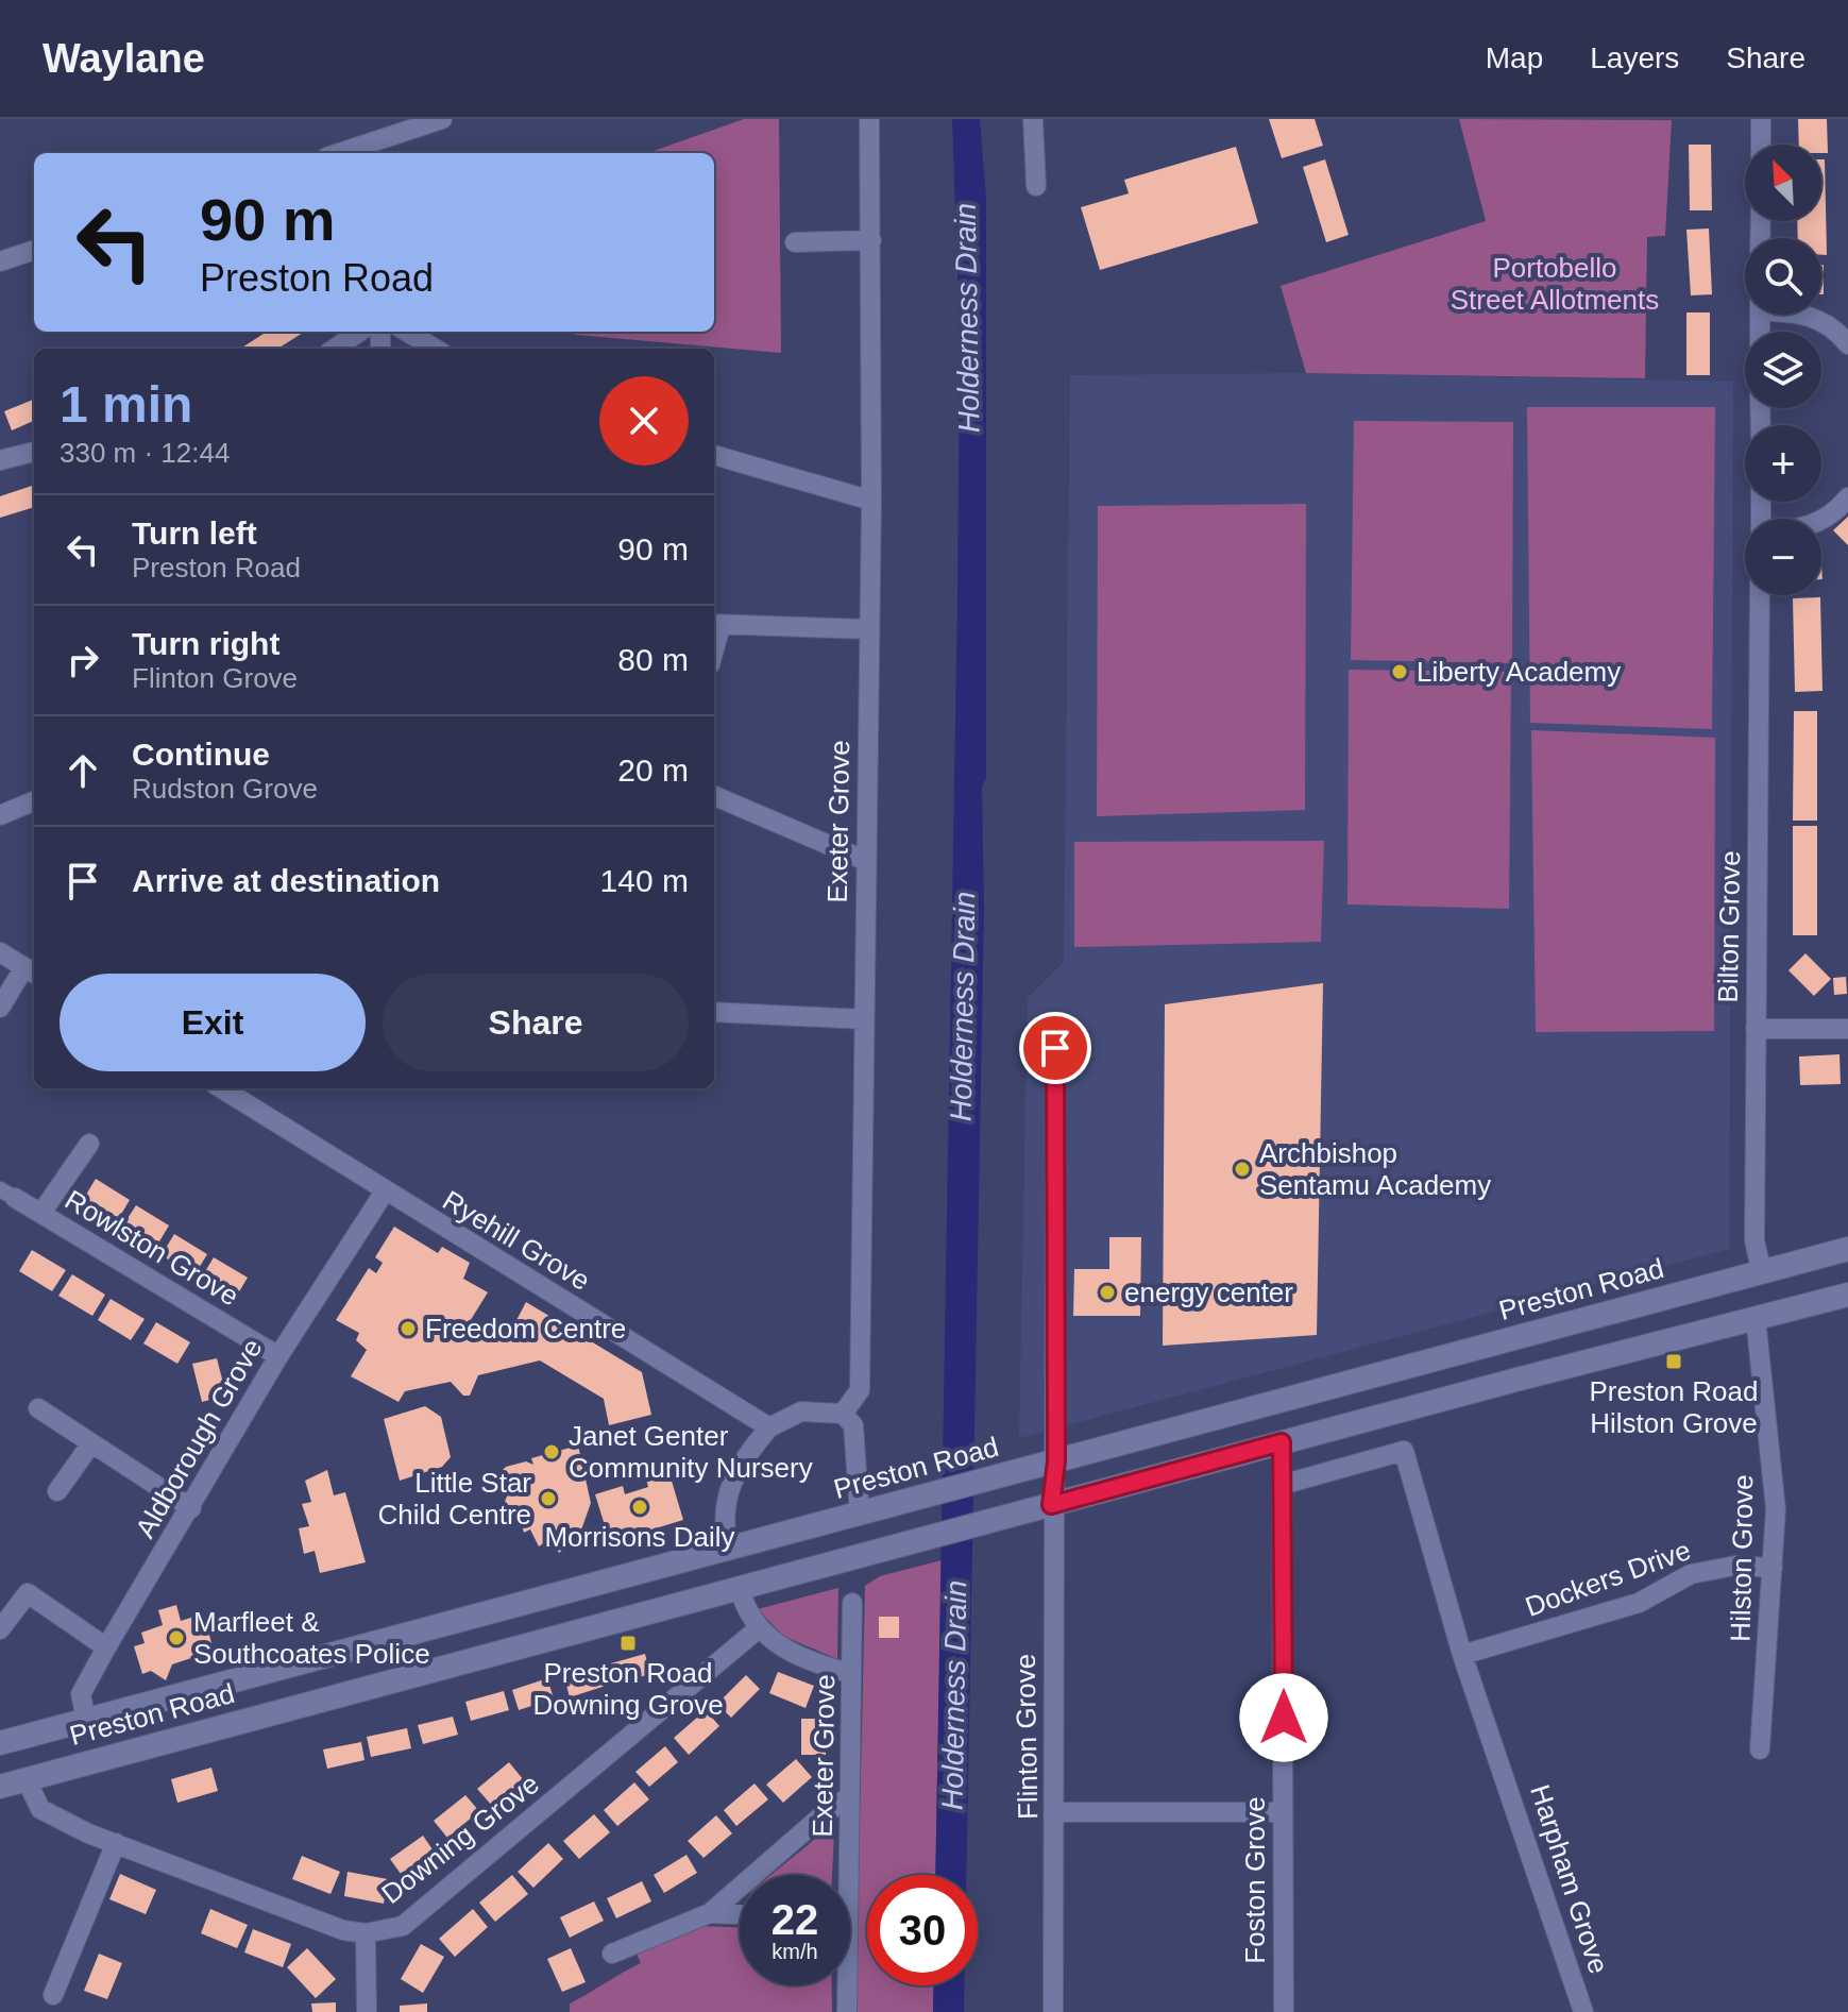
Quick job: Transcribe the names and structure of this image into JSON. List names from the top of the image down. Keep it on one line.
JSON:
{"streets":{"street":["Exeter Grove","Bilton Grove","Ryehill Grove","Rowlston Grove","Preston Road","Aldborough Grove","Hilston Grove","Dockers Drive","Flinton Grove","Downing Grove","Harpham Grove","Foston Grove"]},"crossings":[["Bilton Grove","Preston Road"],["Ryehill Grove","Aldborough Grove"],["Rowlston Grove","Aldborough Grove"],["Preston Road","Aldborough Grove"],["Preston Road","Hilston Grove"],["Preston Road","Flinton Grove"],["Preston Road","Downing Grove"],["Preston Road","Foston Grove"],["Hilston Grove","Dockers Drive"],["Dockers Drive","Harpham Grove"],["Harpham Grove","Foston Grove"]],"water":["Holderness Drain"],"parks":["Portobello Street Allotments"],"places":{"other":["Liberty Academy","Archbishop Sentamu Academy","energy center","Freedom Centre","Janet Genter Community Nursery","Little Star Child Centre","Morrisons Daily","Marfleet & Southcoates Police"],"transit":["Preston Road Hilston Grove","Preston Road Downing Grove"]},"north":"top left","page":{"header":"Waylane","nav":["Map","Layers","Share"],"map_buttons":["+","−"],"turn":["90 m","Preston Road"],"heading":["1 min","330 m · 12:44"],"list":[{"name":"Turn left","note":"Preston Road","value":"90 m"},{"name":"Turn right","note":"Flinton Grove","value":"80 m"},{"name":"Continue","note":"Rudston Grove","value":"20 m"},{"name":"Arrive at destination","value":"140 m"}],"buttons":["Exit","Share"],"speed":"22 km/h","limit":"30"}}
